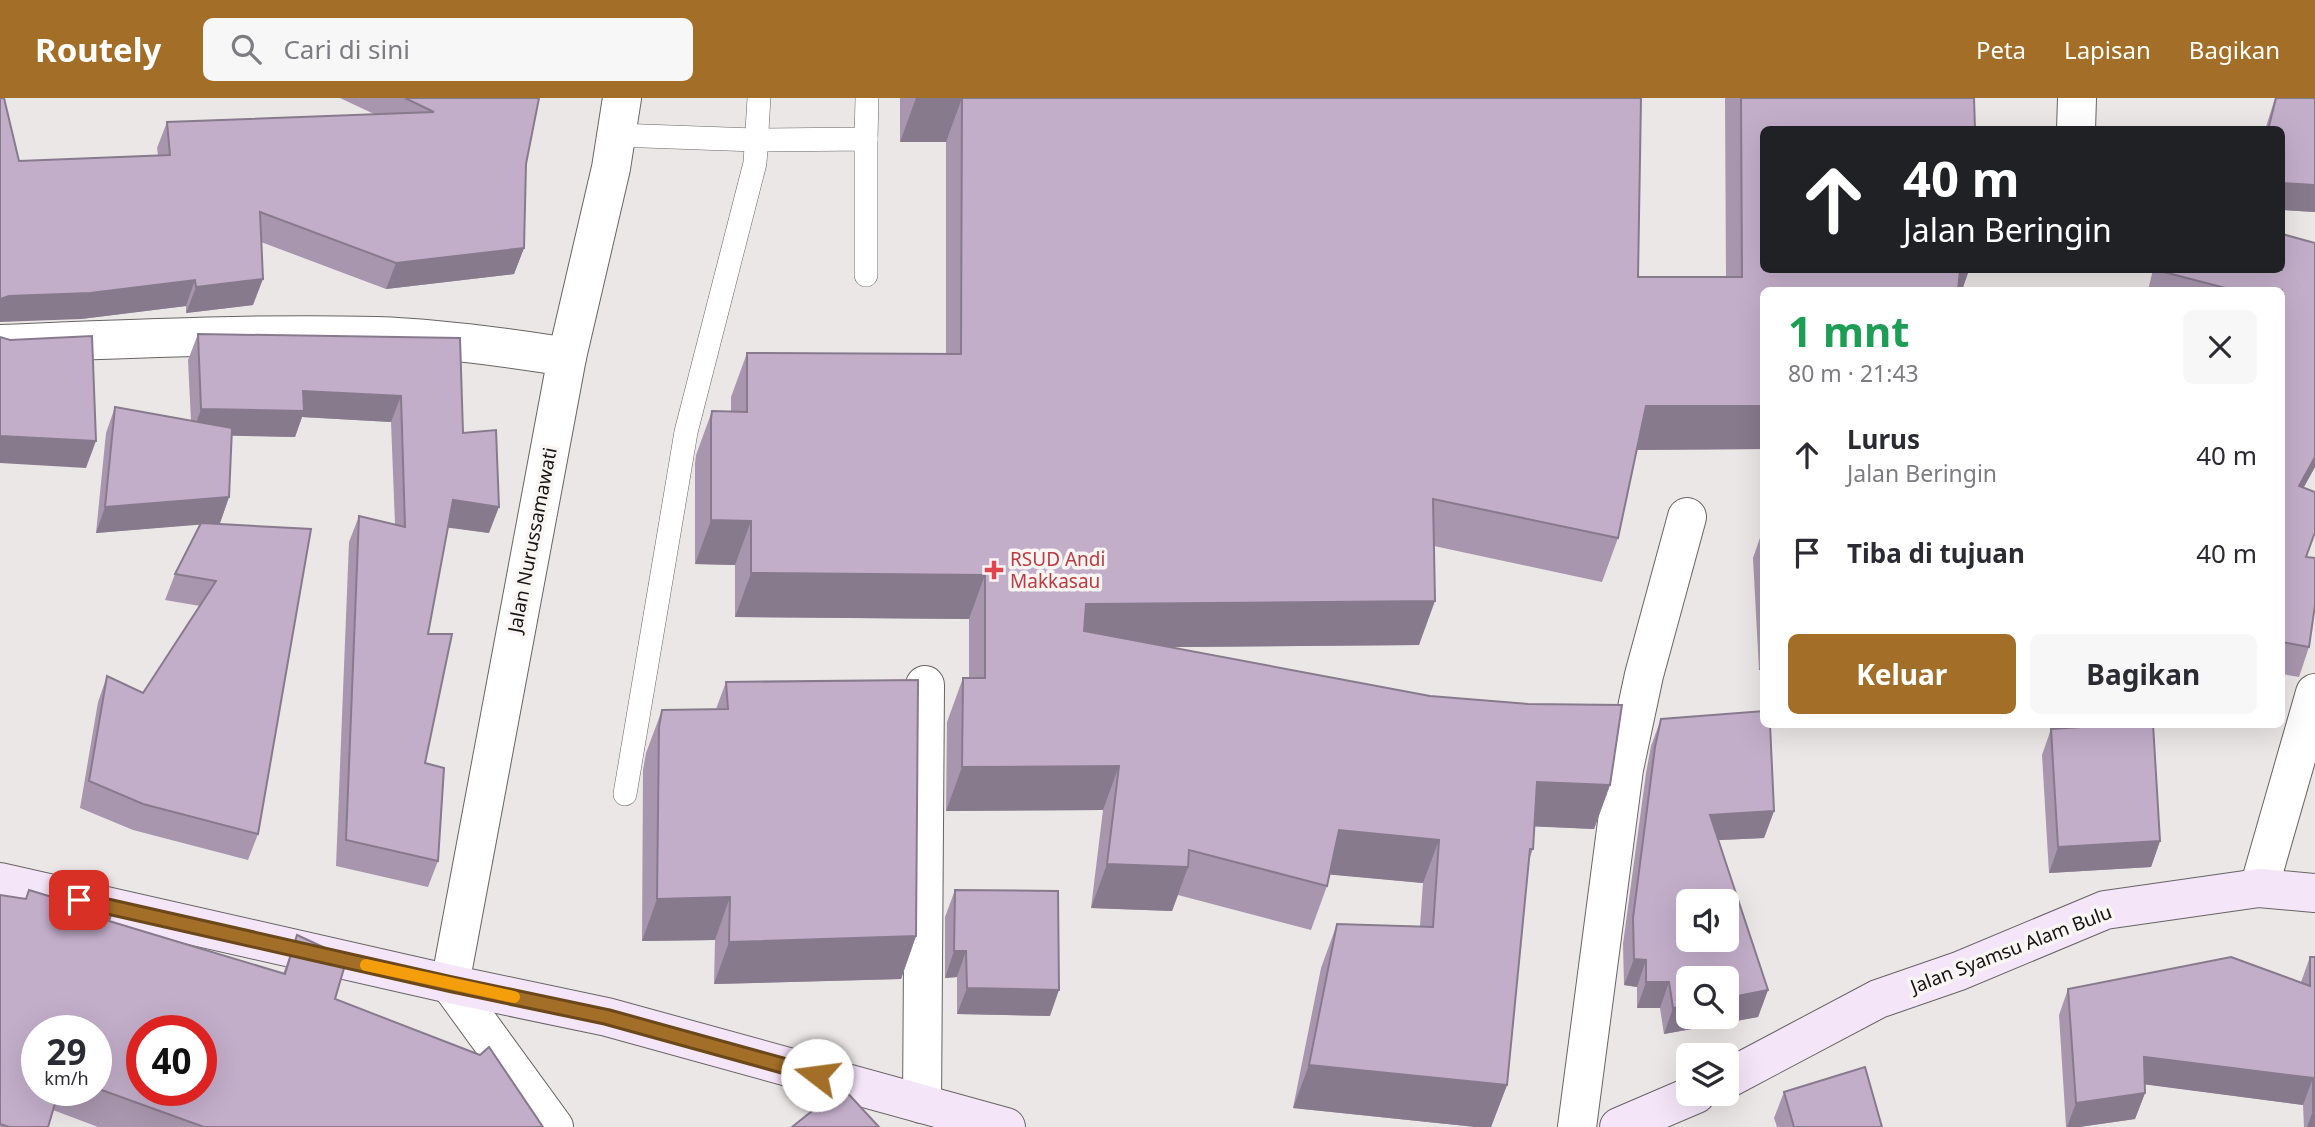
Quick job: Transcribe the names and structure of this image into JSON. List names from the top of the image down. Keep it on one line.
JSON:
{"streets":{"street":["Jalan Nurussamawati","Jalan Syamsu Alam Bulu"]},"places":{"health":["RSUD Andi Makkasau"]},"page":{"header":"Routely","search":"Cari di sini","nav":["Peta","Lapisan","Bagikan"],"turn":["40 m","Jalan Beringin"],"heading":["1 mnt","80 m · 21:43"],"list":[{"name":"Lurus","note":"Jalan Beringin","value":"40 m"},{"name":"Tiba di tujuan","value":"40 m"}],"buttons":["Keluar","Bagikan"],"speed":"29 km/h","limit":"40"}}
